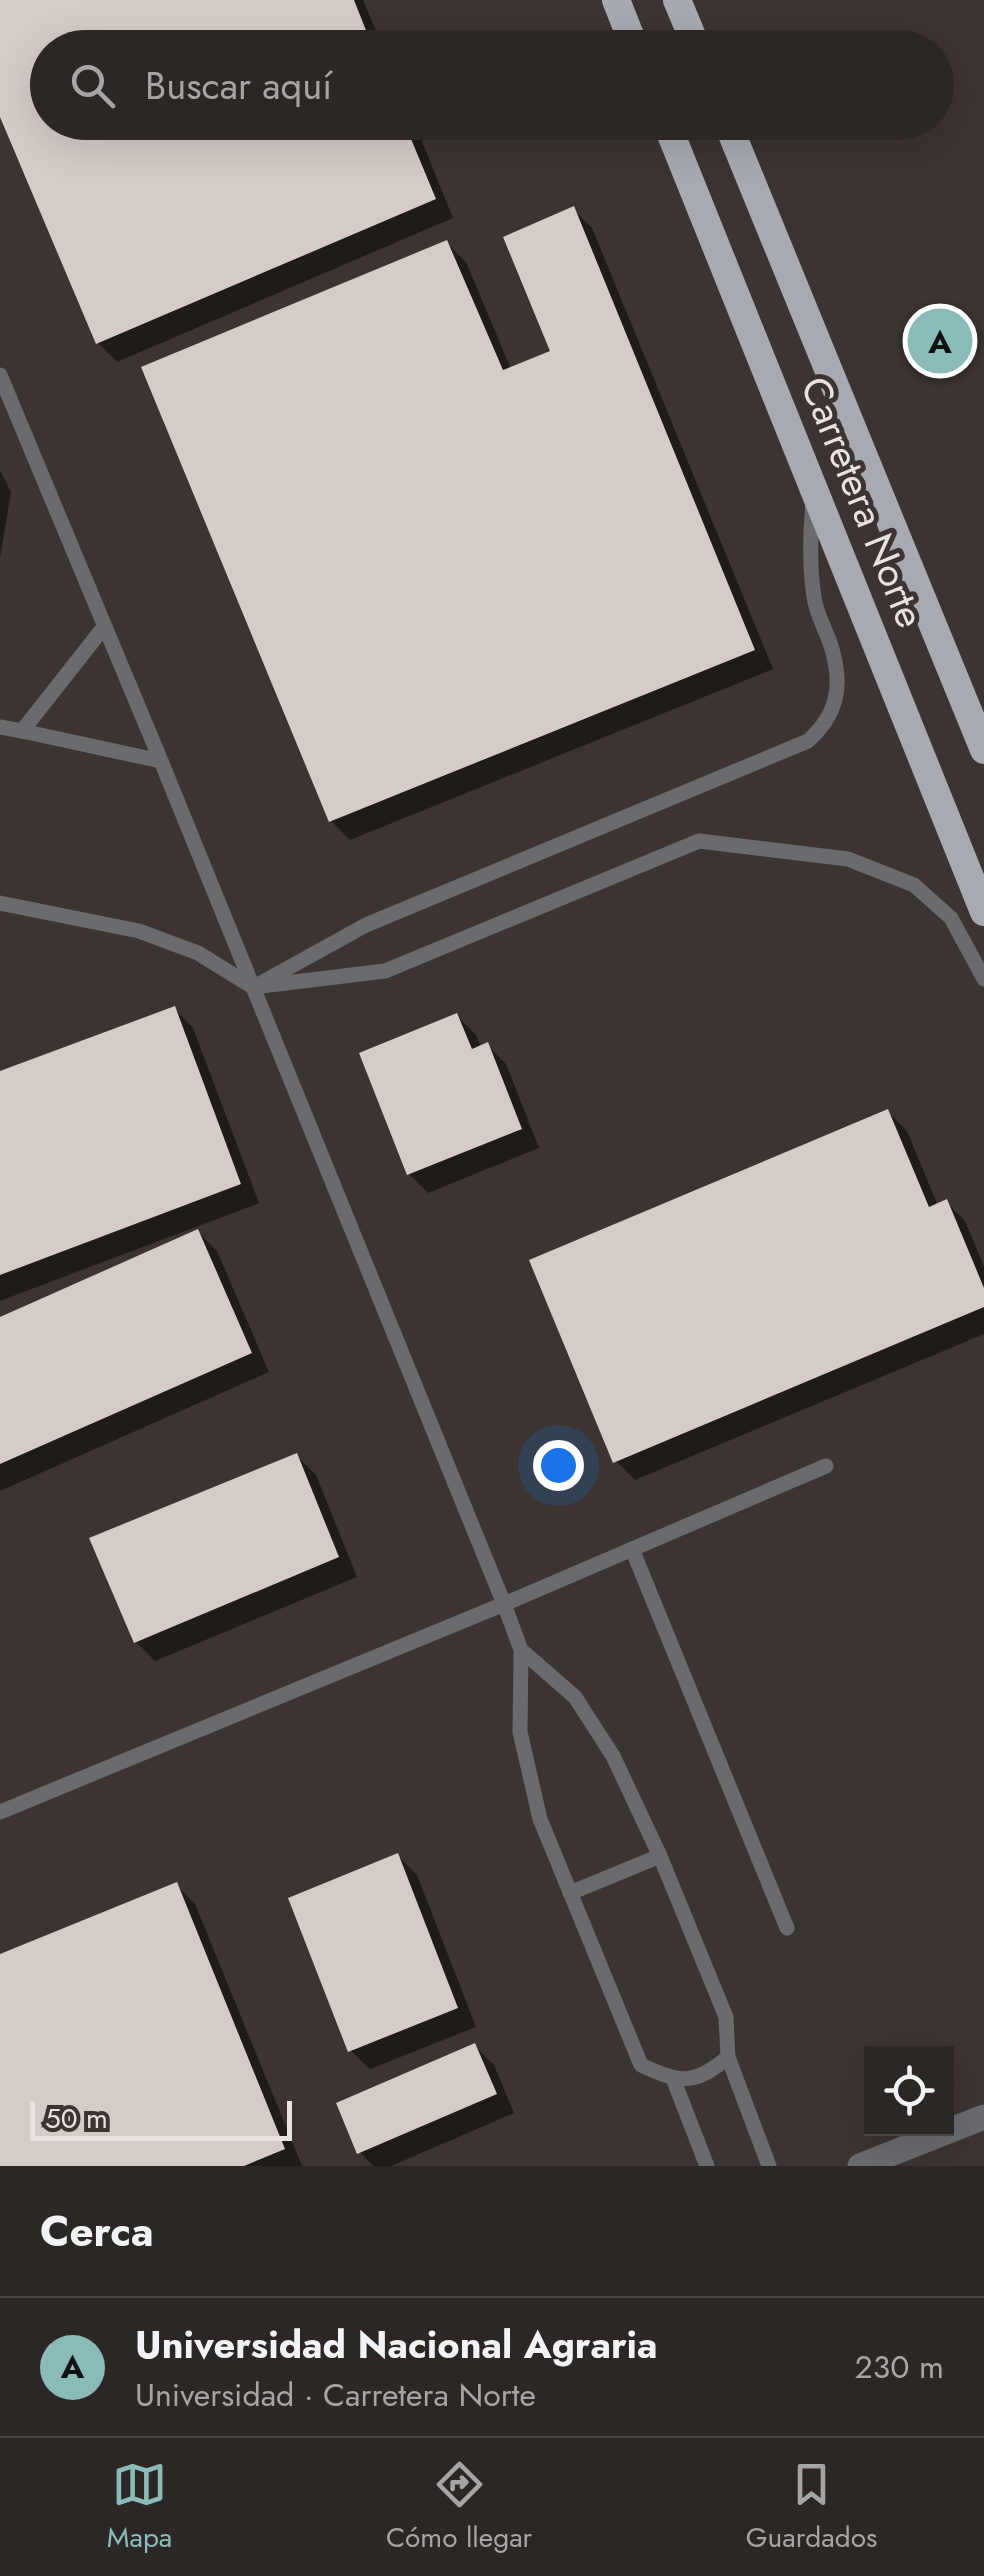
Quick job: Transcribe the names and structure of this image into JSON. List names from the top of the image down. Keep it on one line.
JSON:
{"streets":{"highway":["Carretera Norte"]},"scale_bar":"50 m","page":{"search":"Buscar aquí","pins":"A","scale":"50 m","heading":"Cerca","list":[{"mark":"A","name":"Universidad Nacional Agraria","note":"Universidad · Carretera Norte","value":"230 m"}],"nav":["Mapa","Cómo llegar","Guardados"]}}
